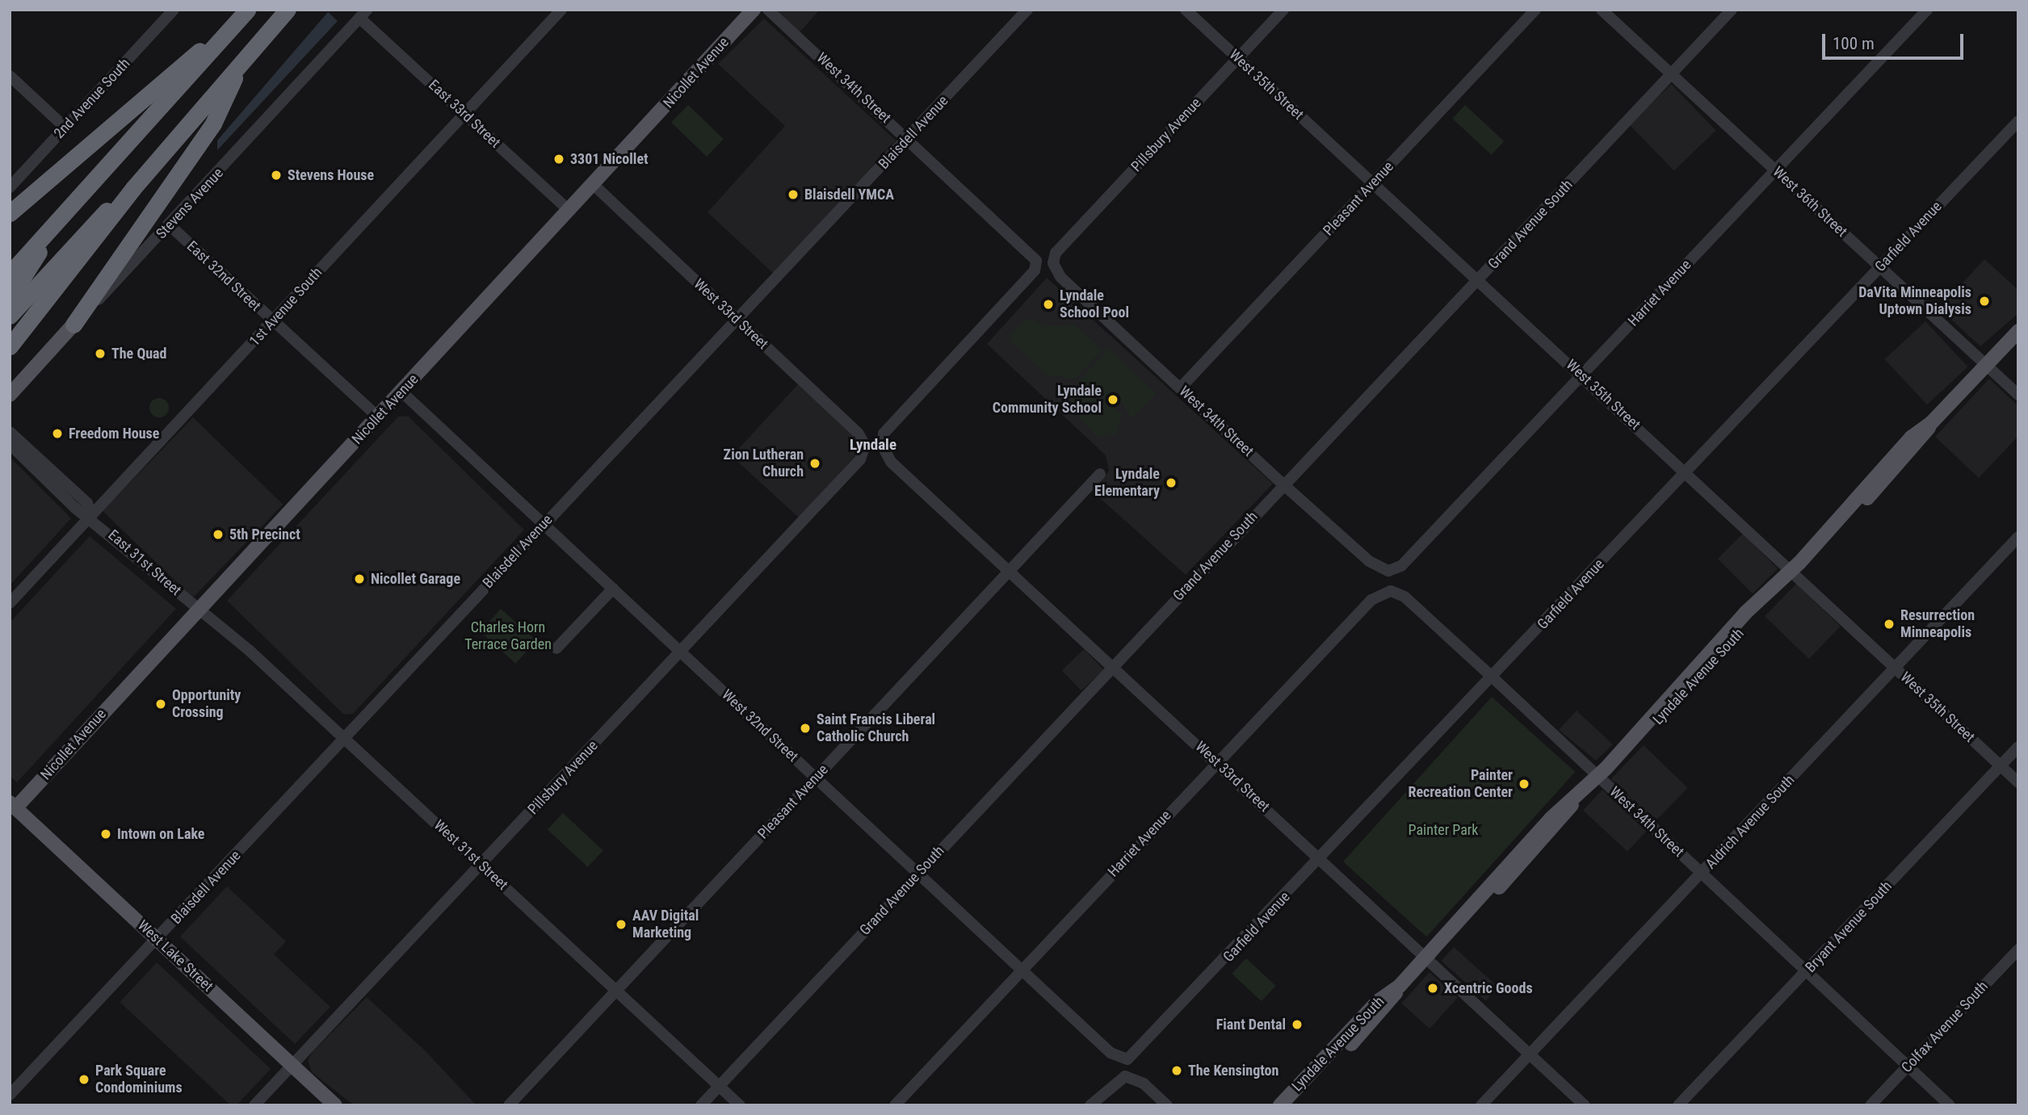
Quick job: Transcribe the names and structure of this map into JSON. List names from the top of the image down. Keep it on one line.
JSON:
{"streets":{"main road":["Nicollet Avenue","Stevens Avenue","Lyndale Avenue South","West Lake Street"],"street":["West 35th Street","West 34th Street","2nd Avenue South","East 33rd Street","Blaisdell Avenue","Pillsbury Avenue","Pleasant Avenue","West 36th Street","Grand Avenue South","Garfield Avenue","East 32nd Street","Harriet Avenue","1st Avenue South","West 33rd Street","East 31st Street","West 32nd Street","Aldrich Avenue South","West 31st Street","Bryant Avenue South","Colfax Avenue South"]},"crossings":[["Nicollet Avenue","East 33rd Street"],["Nicollet Avenue","East 32nd Street"],["Nicollet Avenue","West 33rd Street"],["Nicollet Avenue","East 31st Street"],["Nicollet Avenue","West 32nd Street"],["Nicollet Avenue","West 31st Street"],["Nicollet Avenue","West Lake Street"],["West 35th Street","Pillsbury Avenue"],["West 35th Street","Pleasant Avenue"],["West 35th Street","Grand Avenue South"],["West 35th Street","Garfield Avenue"],["West 35th Street","Harriet Avenue"],["West 35th Street","Lyndale Avenue South"],["West 35th Street","Aldrich Avenue South"],["West 35th Street","Bryant Avenue South"],["West 34th Street","Blaisdell Avenue"],["West 34th Street","Pillsbury Avenue"],["West 34th Street","Pleasant Avenue"],["West 34th Street","Grand Avenue South"],["West 34th Street","Garfield Avenue"],["West 34th Street","Harriet Avenue"],["West 34th Street","West 33rd Street"],["West 34th Street","Lyndale Avenue South"],["West 34th Street","Aldrich Avenue South"],["West 34th Street","Bryant Avenue South"],["West 34th Street","Colfax Avenue South"],["East 33rd Street","Stevens Avenue"],["East 33rd Street","1st Avenue South"],["Blaisdell Avenue","West 33rd Street"],["Blaisdell Avenue","West 32nd Street"],["Blaisdell Avenue","West 31st Street"],["Blaisdell Avenue","West Lake Street"],["Pillsbury Avenue","West 33rd Street"],["Pillsbury Avenue","West 32nd Street"],["Pillsbury Avenue","West 31st Street"],["Pillsbury Avenue","West Lake Street"],["Pleasant Avenue","West 33rd Street"],["Pleasant Avenue","West 32nd Street"],["Pleasant Avenue","West 31st Street"],["West 36th Street","Grand Avenue South"],["West 36th Street","Garfield Avenue"],["West 36th Street","Harriet Avenue"],["West 36th Street","Lyndale Avenue South"],["Stevens Avenue","East 32nd Street"],["Grand Avenue South","West 33rd Street"],["Grand Avenue South","West 32nd Street"],["Grand Avenue South","West 31st Street"],["Garfield Avenue","West 33rd Street"],["Garfield Avenue","West 32nd Street"],["East 32nd Street","1st Avenue South"],["Harriet Avenue","West 33rd Street"],["Harriet Avenue","West 32nd Street"],["1st Avenue South","East 31st Street"],["West 33rd Street","Lyndale Avenue South"],["West 33rd Street","Aldrich Avenue South"],["East 31st Street","West 31st Street"]],"districts":["Lyndale"],"parks":["Charles Horn Terrace Garden","Painter Park"],"places":["3301 Nicollet","Stevens House","Blaisdell YMCA","DaVita Minneapolis Uptown Dialysis","Lyndale School Pool","The Quad","Lyndale Community School","Freedom House","Zion Lutheran Church","Lyndale Elementary","5th Precinct","Nicollet Garage","Resurrection Minneapolis","Opportunity Crossing","Saint Francis Liberal Catholic Church","Painter Recreation Center","Intown on Lake","AAV Digital Marketing","Xcentric Goods","Fiant Dental","The Kensington","Park Square Condominiums"],"scale_bar":"100 m"}
